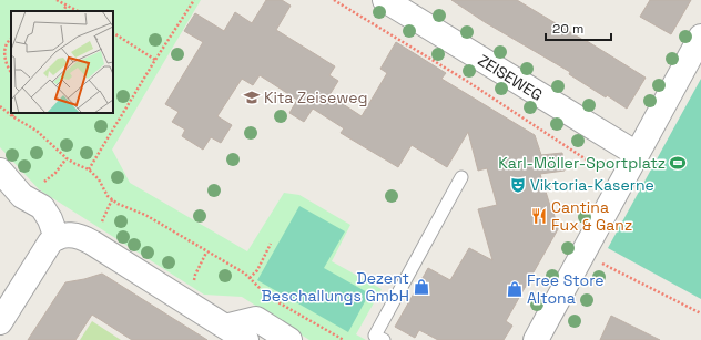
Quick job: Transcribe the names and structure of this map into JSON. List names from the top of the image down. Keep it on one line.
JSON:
{"streets":{"street":["ZEISEWEG"]},"places":{"school or university":["Kita Zeiseweg"],"sports":["Karl-Möller-Sportplatz"],"theatre":["Viktoria-Kaserne"],"restaurant":["Cantina Fux & Ganz"],"shop":["Dezent Beschallungs GmbH","Free Store Altona"]},"scale_bar":"20 m"}
